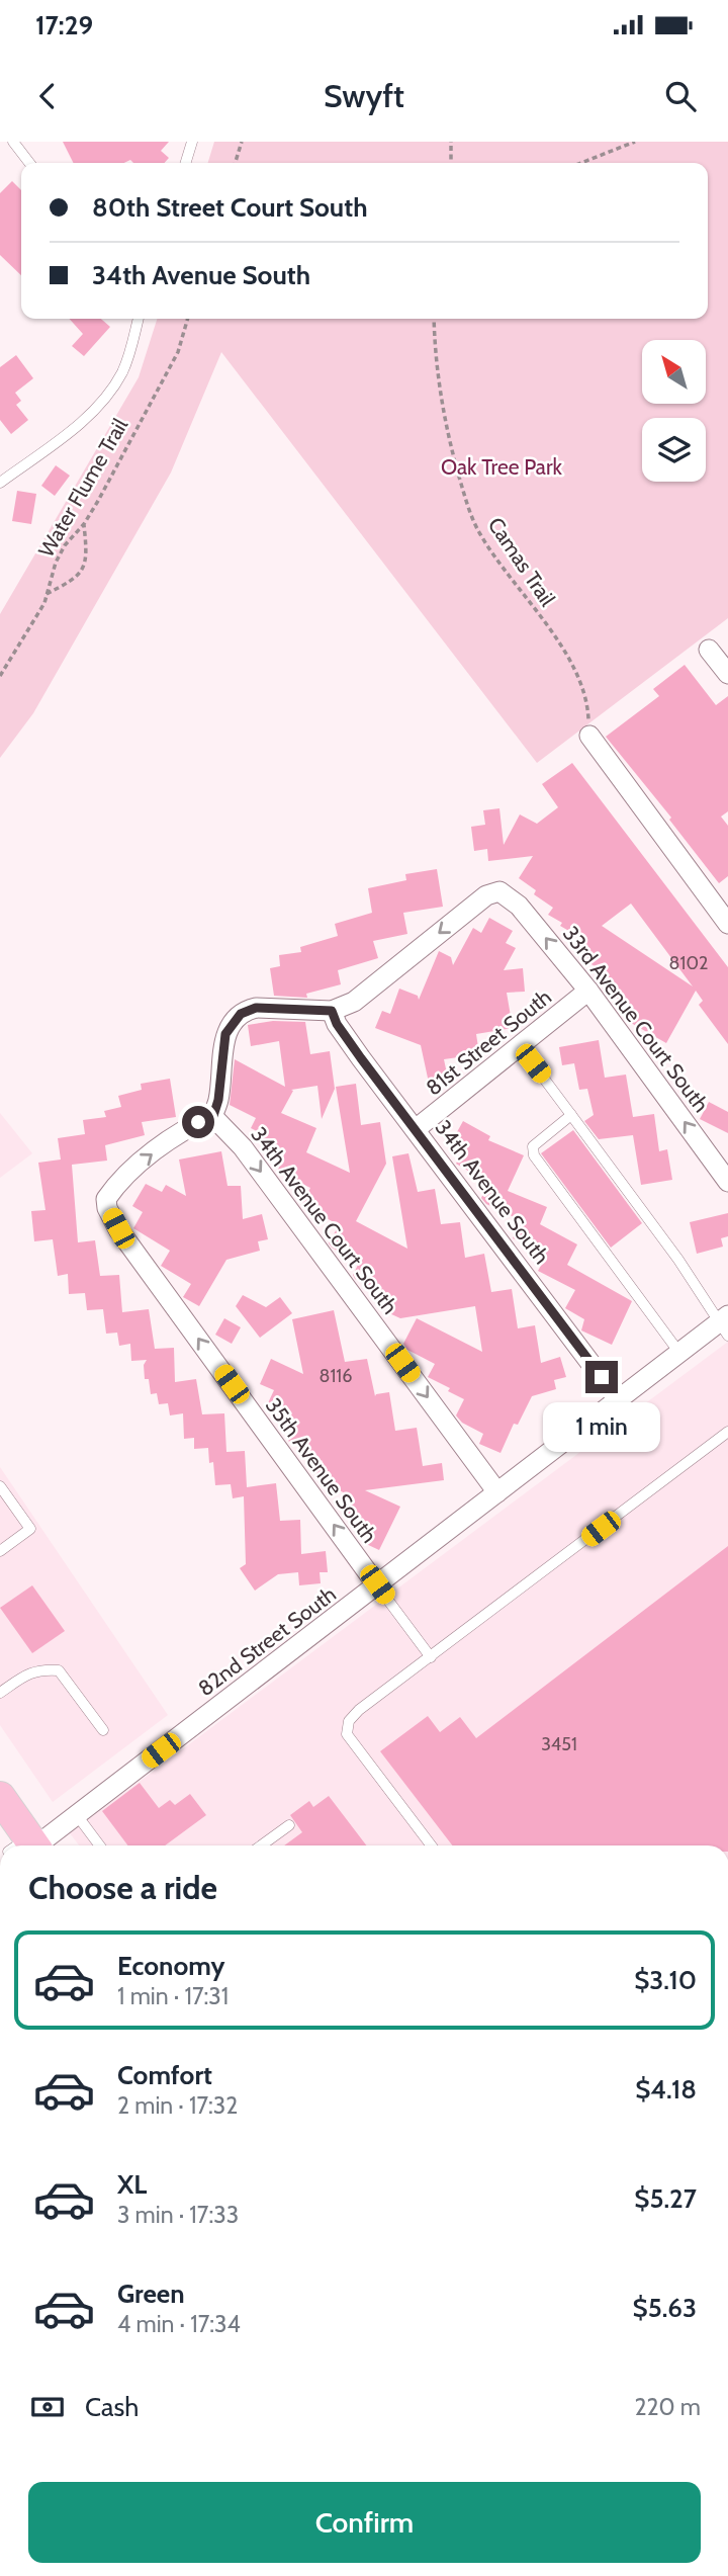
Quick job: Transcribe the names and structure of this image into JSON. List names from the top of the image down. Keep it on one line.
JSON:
{"streets":{"street":["33rd Avenue Court South","81st Street South","34th Avenue South","34th Avenue Court South","35th Avenue South","82nd Street South"],"path":["Water Flume Trail","Camas Trail"]},"crossings":[["33rd Avenue Court South","81st Street South"],["33rd Avenue Court South","34th Avenue South"],["81st Street South","34th Avenue South"],["34th Avenue South","82nd Street South"],["34th Avenue Court South","35th Avenue South"],["34th Avenue Court South","82nd Street South"],["35th Avenue South","82nd Street South"]],"one_way":["34th Avenue Court South","35th Avenue South"],"parks":["Oak Tree Park"],"house_numbers":["8102","8116","3451"],"north":"top left","page":{"status":"17:29","header":"Swyft","banner":["80th Street Court South","34th Avenue South"],"bubble":"1 min","heading":"Choose a ride","list":[{"name":"Economy","note":"1 min · 17:31","value":"$3.10"},{"name":"Comfort","note":"2 min · 17:32","value":"$4.18"},{"name":"XL","note":"3 min · 17:33","value":"$5.27"},{"name":"Green","note":"4 min · 17:34","value":"$5.63"}],"pay":["Cash","220 m"],"buttons":"Confirm"}}
